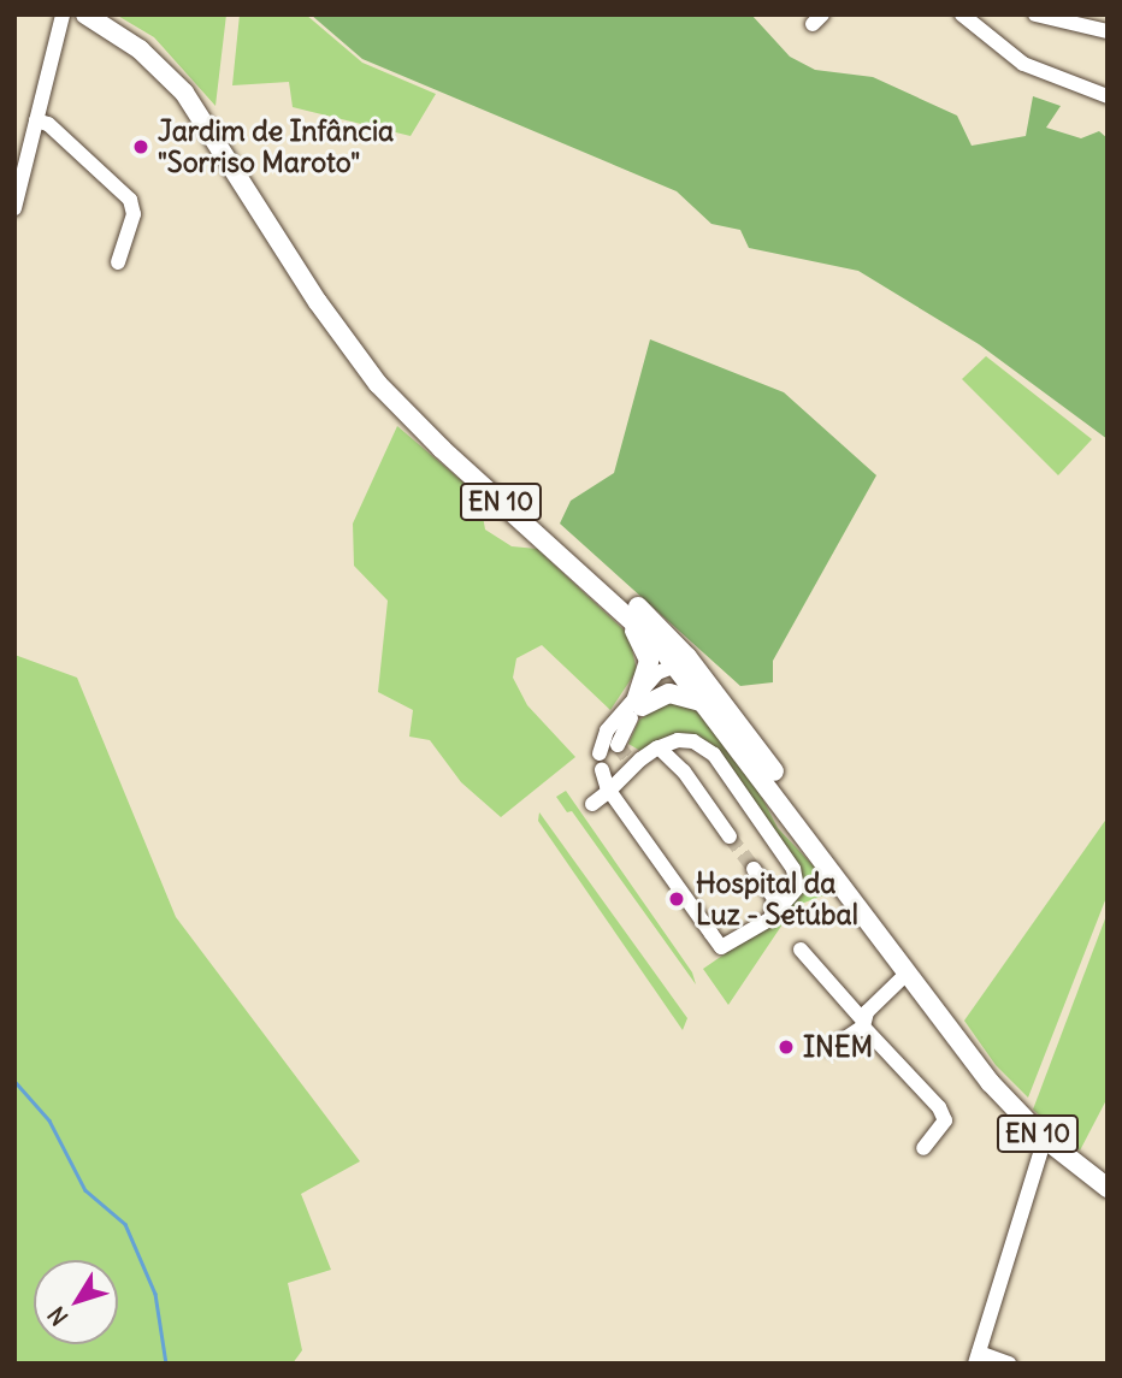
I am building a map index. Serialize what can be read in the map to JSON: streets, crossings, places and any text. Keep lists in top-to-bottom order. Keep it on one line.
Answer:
{"streets":{"main road":["EN 10"]},"places":["Jardim de Infância \"Sorriso Maroto\"","Hospital da Luz - Setúbal","INEM"],"north":"bottom left"}
